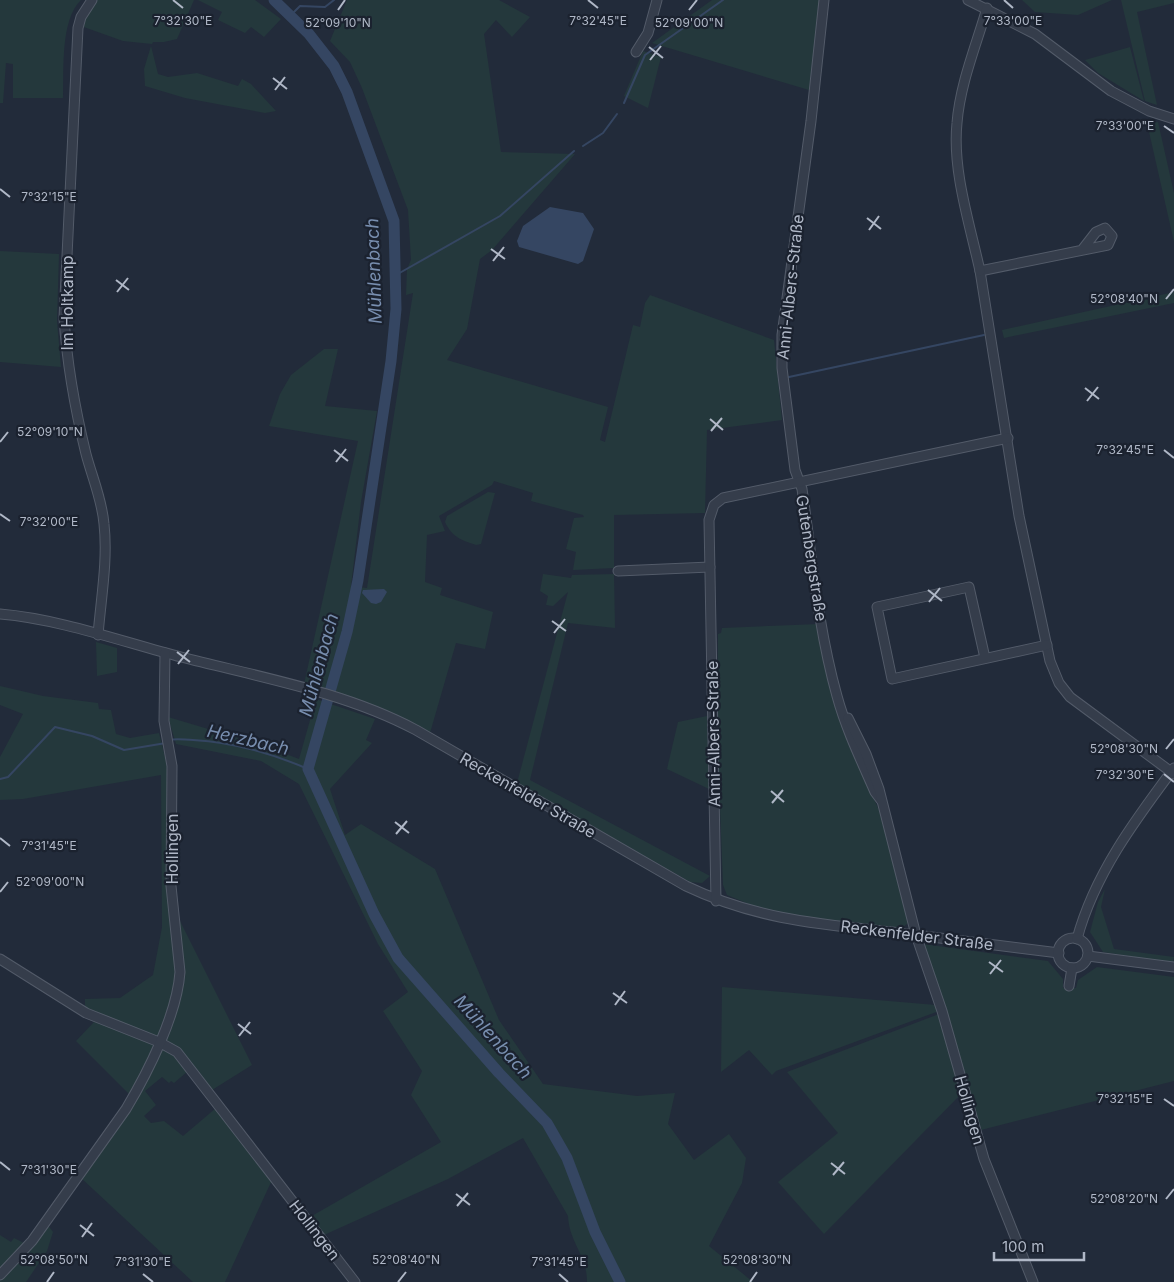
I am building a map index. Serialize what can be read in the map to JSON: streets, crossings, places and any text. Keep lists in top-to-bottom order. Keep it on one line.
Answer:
{"streets":{"street":["Anni-Albers-Straße","Im Holtkamp","Gutenbergstraße","Reckenfelder Straße","Hollingen"]},"crossings":[["Anni-Albers-Straße","Gutenbergstraße"],["Anni-Albers-Straße","Reckenfelder Straße"],["Im Holtkamp","Reckenfelder Straße"],["Gutenbergstraße","Reckenfelder Straße"],["Gutenbergstraße","Hollingen"],["Reckenfelder Straße","Hollingen"]],"water":["Mühlenbach","Herzbach"],"scale_bar":"100 m","coordinates":["7°32'30\"E","7°32'45\"E","7°33'00\"E","52°09'10\"N","52°09'00\"N","7°32'15\"E","52°08'40\"N","7°32'00\"E","52°08'30\"N","7°31'45\"E","7°31'30\"E","52°08'20\"N","52°08'50\"N"]}
